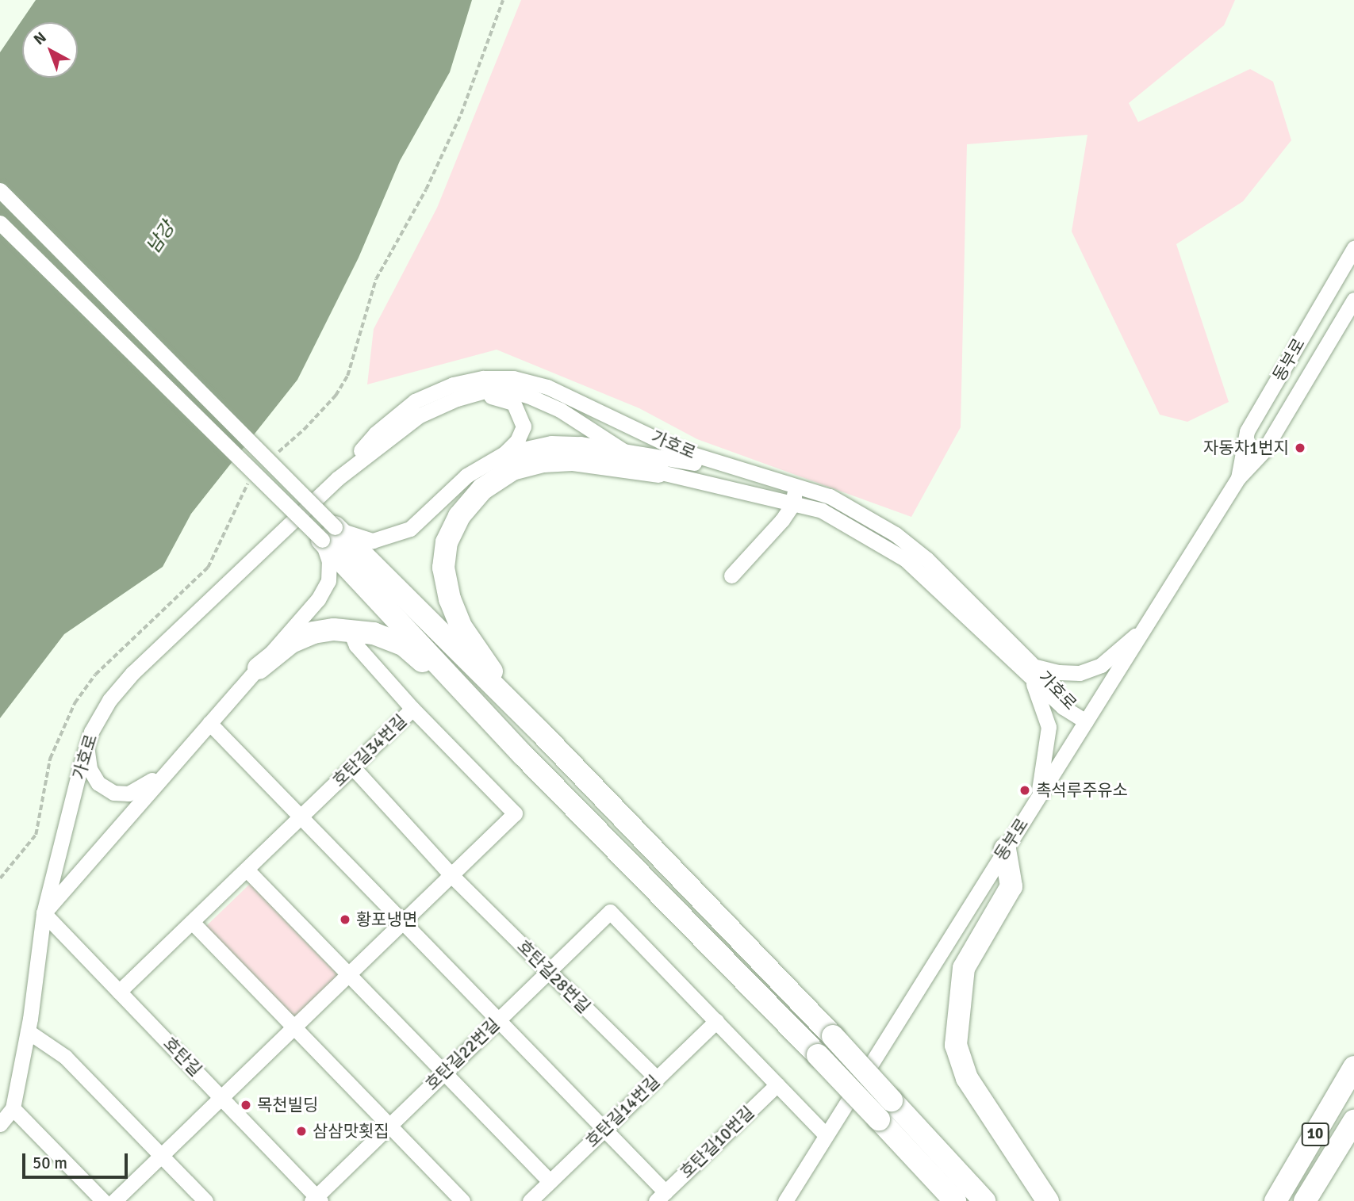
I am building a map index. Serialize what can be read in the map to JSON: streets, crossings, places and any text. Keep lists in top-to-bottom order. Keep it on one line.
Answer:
{"streets":{"highway":["10"],"street":["동부로","가호로","호탄길34번길","호탄길28번길","호탄길22번길","호탄길","호탄길14번길","호탄길10번길"]},"crossings":[["동부로","가호로"],["가호로","호탄길"],["호탄길34번길","호탄길28번길"],["호탄길34번길","호탄길"],["호탄길28번길","호탄길22번길"],["호탄길28번길","호탄길14번길"],["호탄길22번길","호탄길"],["호탄길22번길","호탄길14번길"]],"water":["남강"],"places":["자동차1번지","촉석루주유소","황포냉면","목천빌딩","삼삼맛횟집"],"scale_bar":"50 m","north":"top left"}
